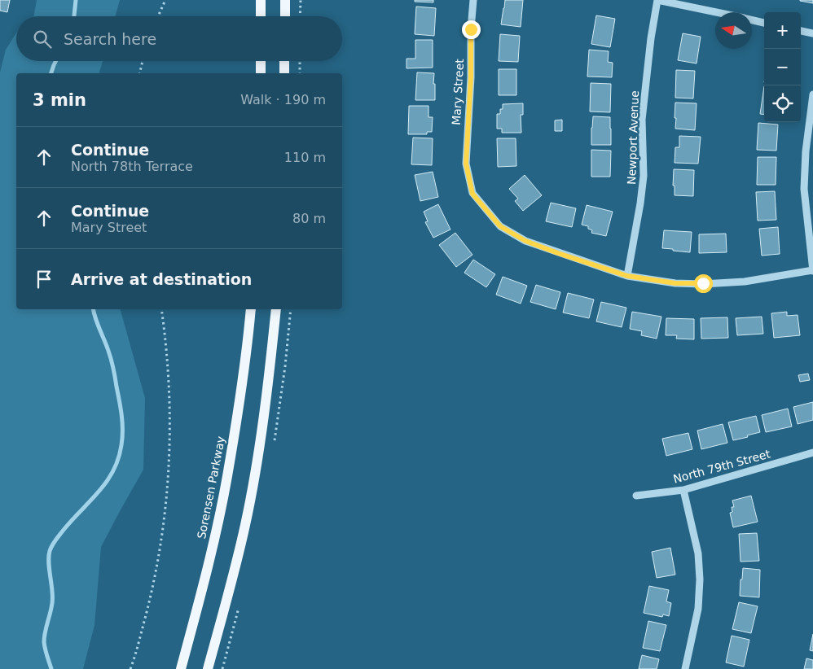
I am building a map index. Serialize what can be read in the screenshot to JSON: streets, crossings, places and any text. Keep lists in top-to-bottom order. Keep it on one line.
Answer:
{"streets":{"main road":["Sorensen Parkway"],"street":["Mary Street","Newport Avenue","North 79th Street"]},"crossings":[["Mary Street","Newport Avenue"]],"north":"left","page":{"map_buttons":["+","−"],"search":"Search here","heading":["3 min","Walk · 190 m"],"list":[["Continue","North 78th Terrace","110 m"],["Continue","Mary Street","80 m"],"Arrive at destination"]}}
